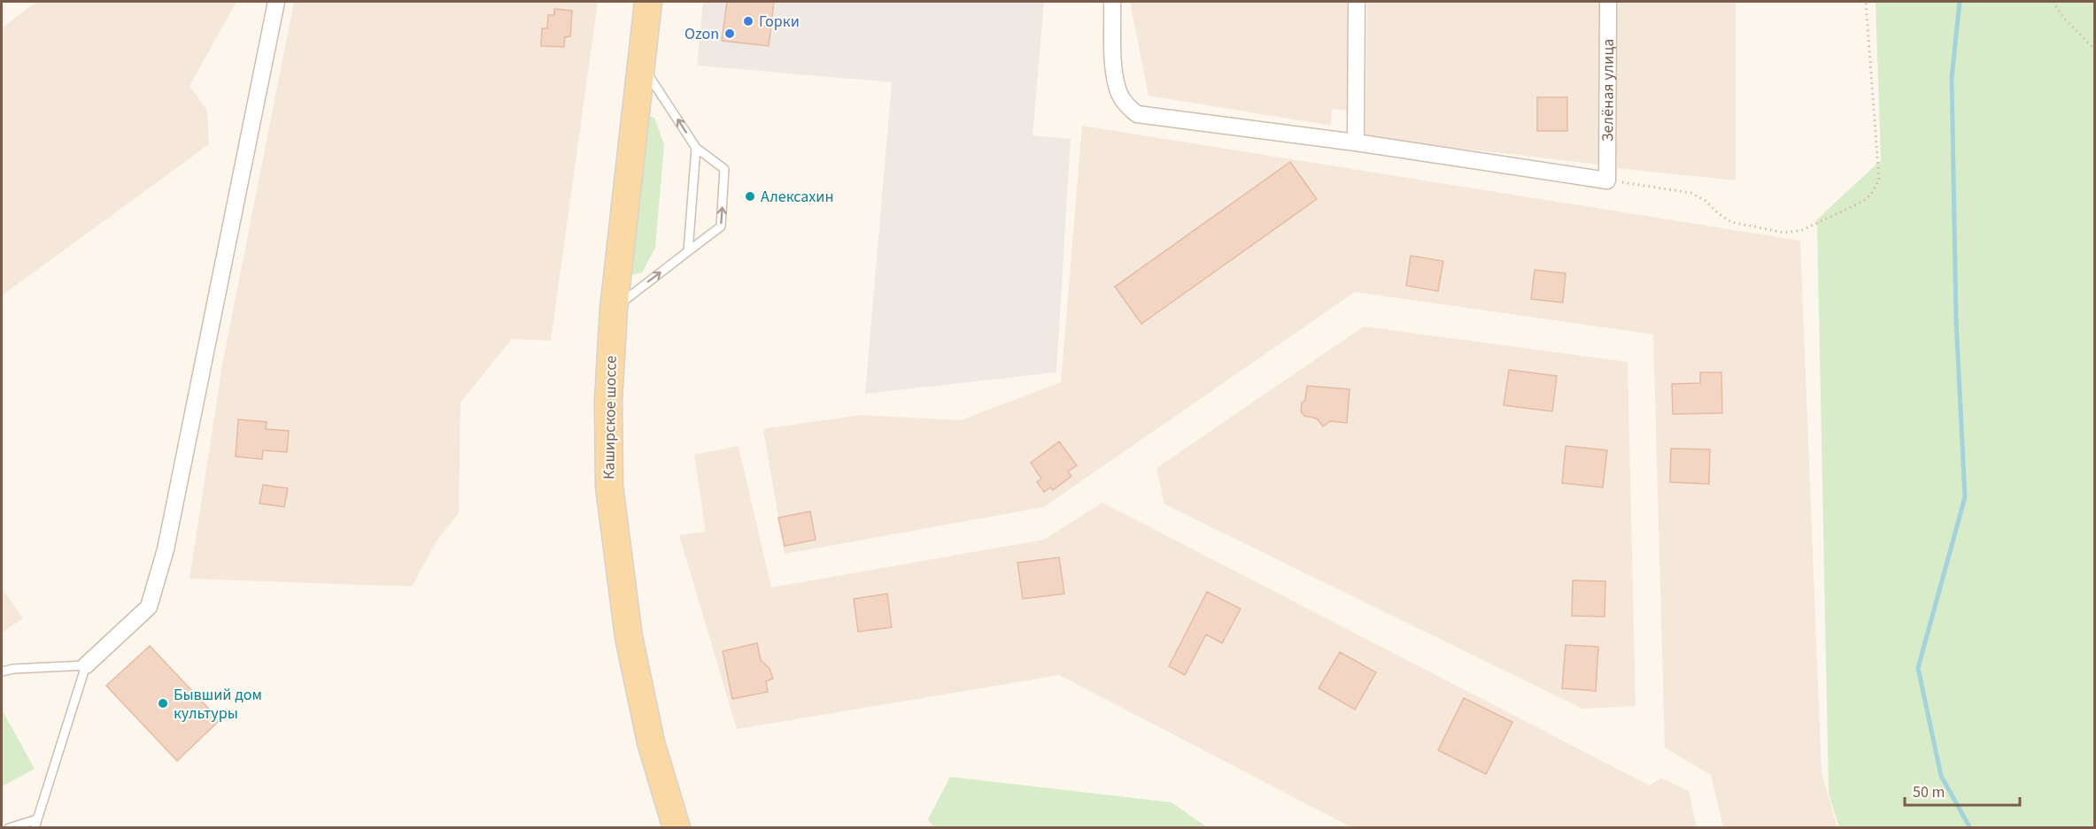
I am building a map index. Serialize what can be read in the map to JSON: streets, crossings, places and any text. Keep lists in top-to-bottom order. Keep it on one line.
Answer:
{"streets":{"main road":["Каширское шоссе"],"street":["Зелёная улица"]},"places":["Горки","Ozon","Алексахин","Бывший дом культуры"],"scale_bar":"50 m"}
